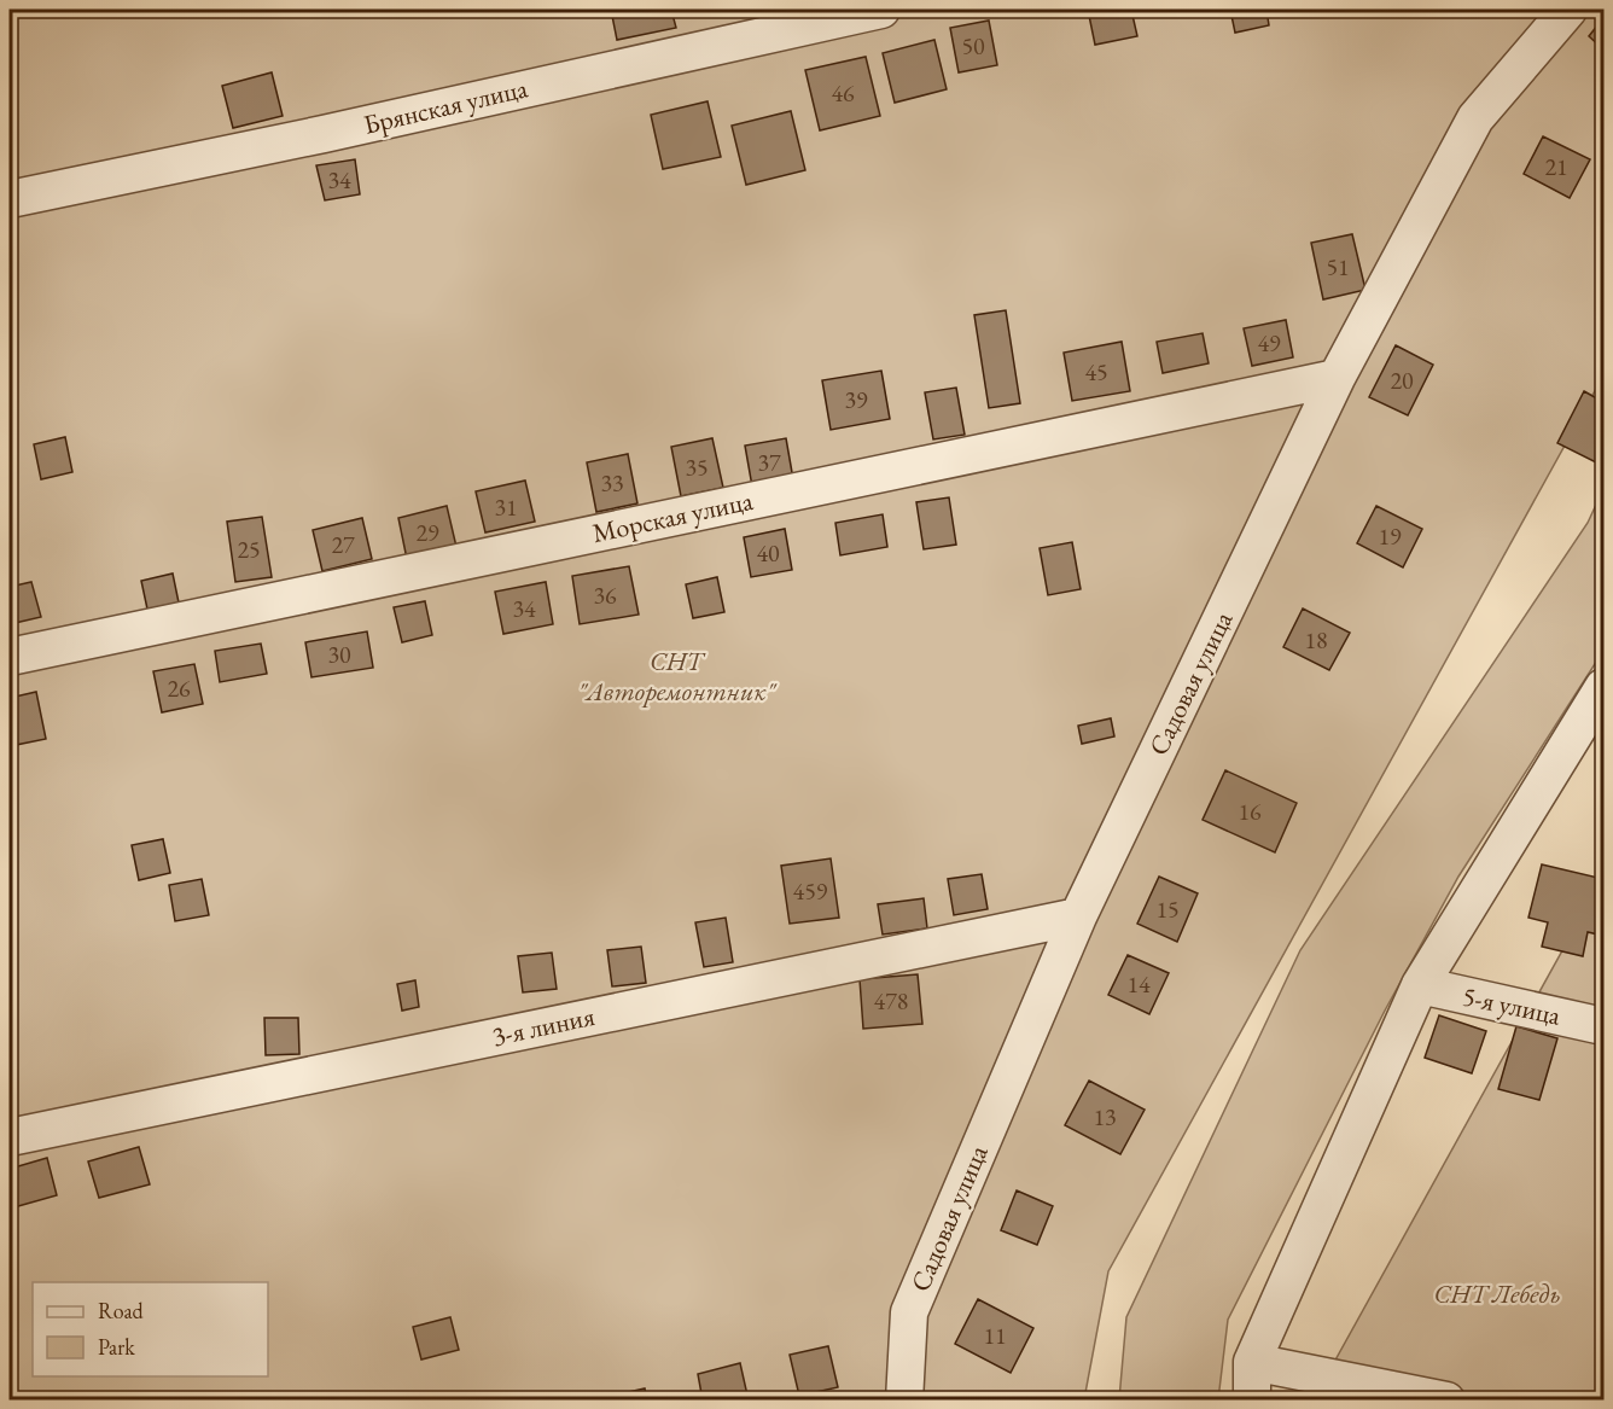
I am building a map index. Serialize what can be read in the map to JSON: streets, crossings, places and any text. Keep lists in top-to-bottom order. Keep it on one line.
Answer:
{"streets":{"street":["Брянская улица","Морская улица","Садовая улица","5-я улица","3-я линия"]},"crossings":[["Морская улица","Садовая улица"],["Садовая улица","3-я линия"]],"parks":["СНТ \"Авторемонтник\"","СНТ Лебедь"],"house_numbers":["50","46","21","34","51","49","45","20","39","37","35","33","31","29","19","27","25","40","36","34","18","30","26","16","459","15","14","478","13","11"],"legend":["Road","Park"]}
